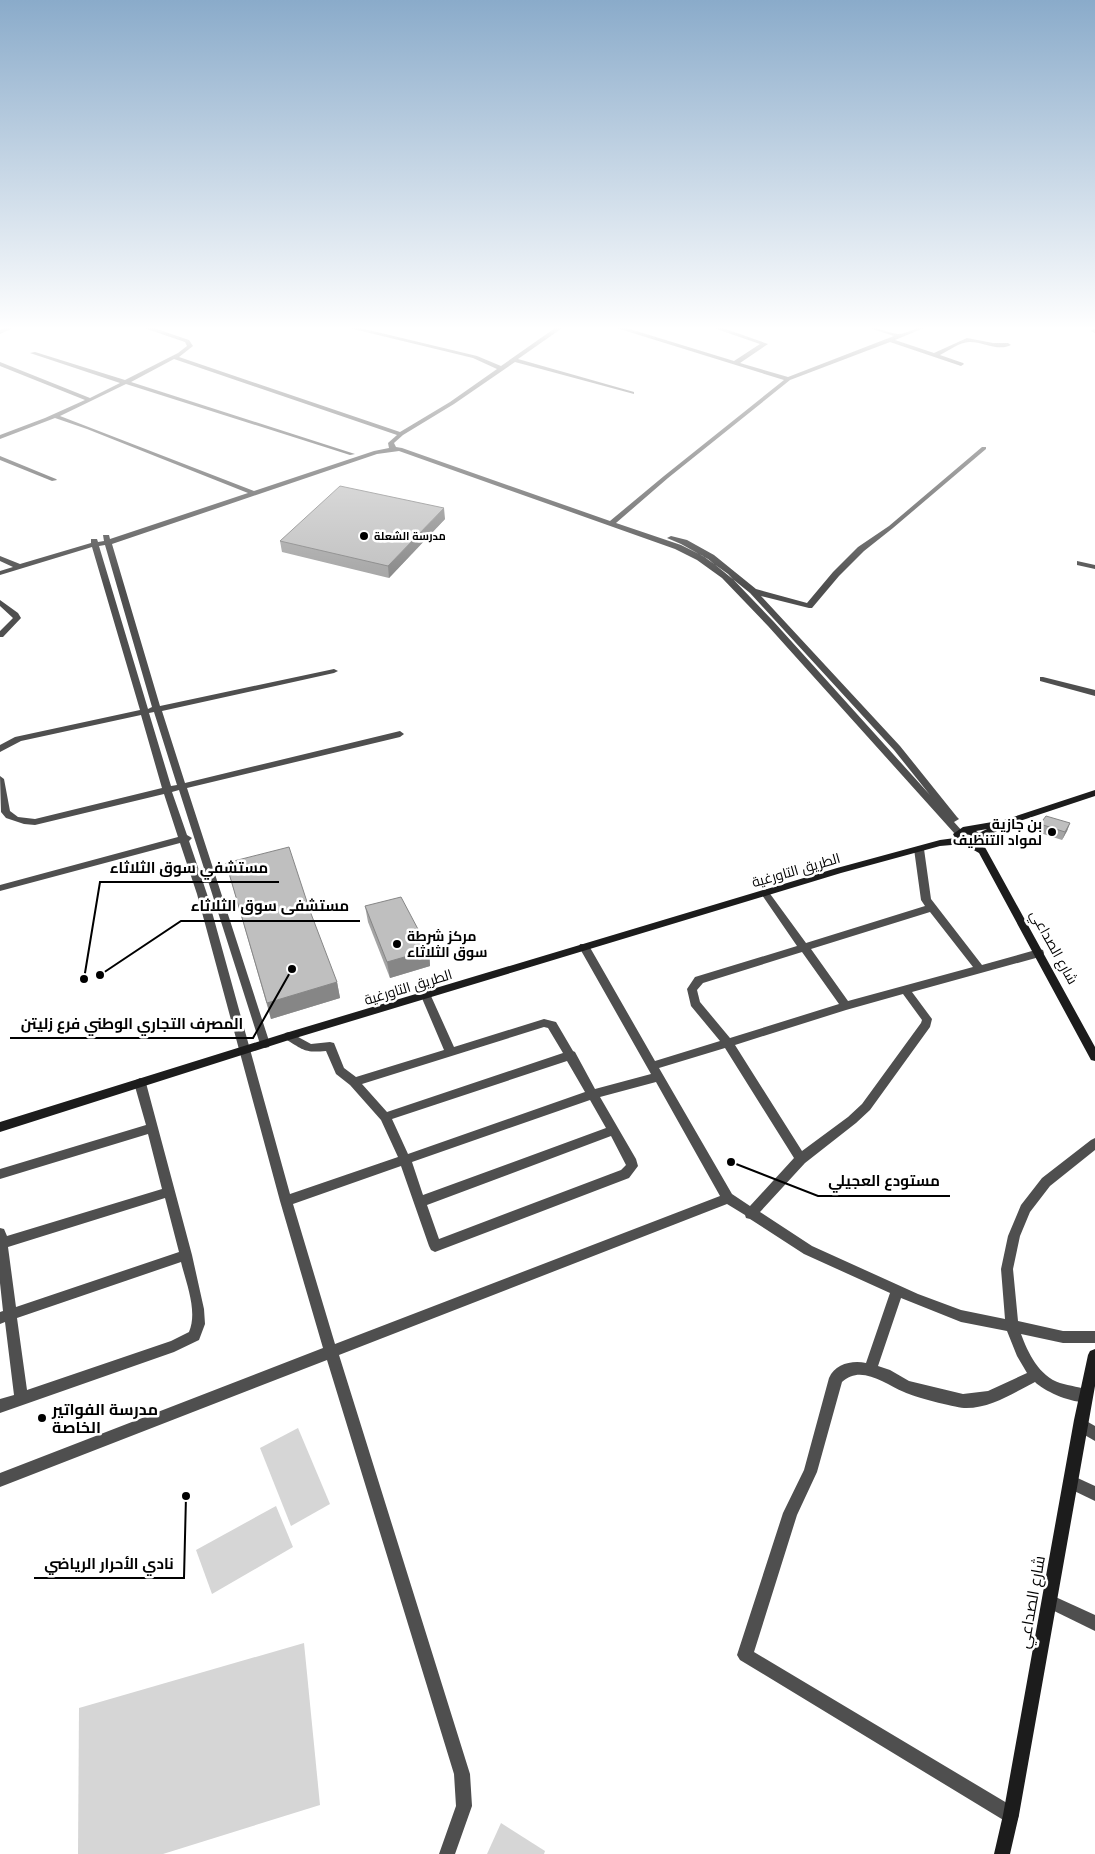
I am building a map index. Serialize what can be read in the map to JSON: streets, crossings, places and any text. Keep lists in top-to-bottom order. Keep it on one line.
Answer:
{"streets":{"street":["الطريق التاورغية","شارع الصداعي"]},"places":["مدرسة الشعلة","بن جازية لمواد التنظيف","مركز شرطة سوق الثلاثاء","المصرف التجاري الوطني فرع زليتن","مستشفى سوق الثلاثاء","مستشفي سوق الثلاثاء","مستودع العجيلي","مدرسة الفواتير الخاصة","نادي الأحرار الرياضي"]}
